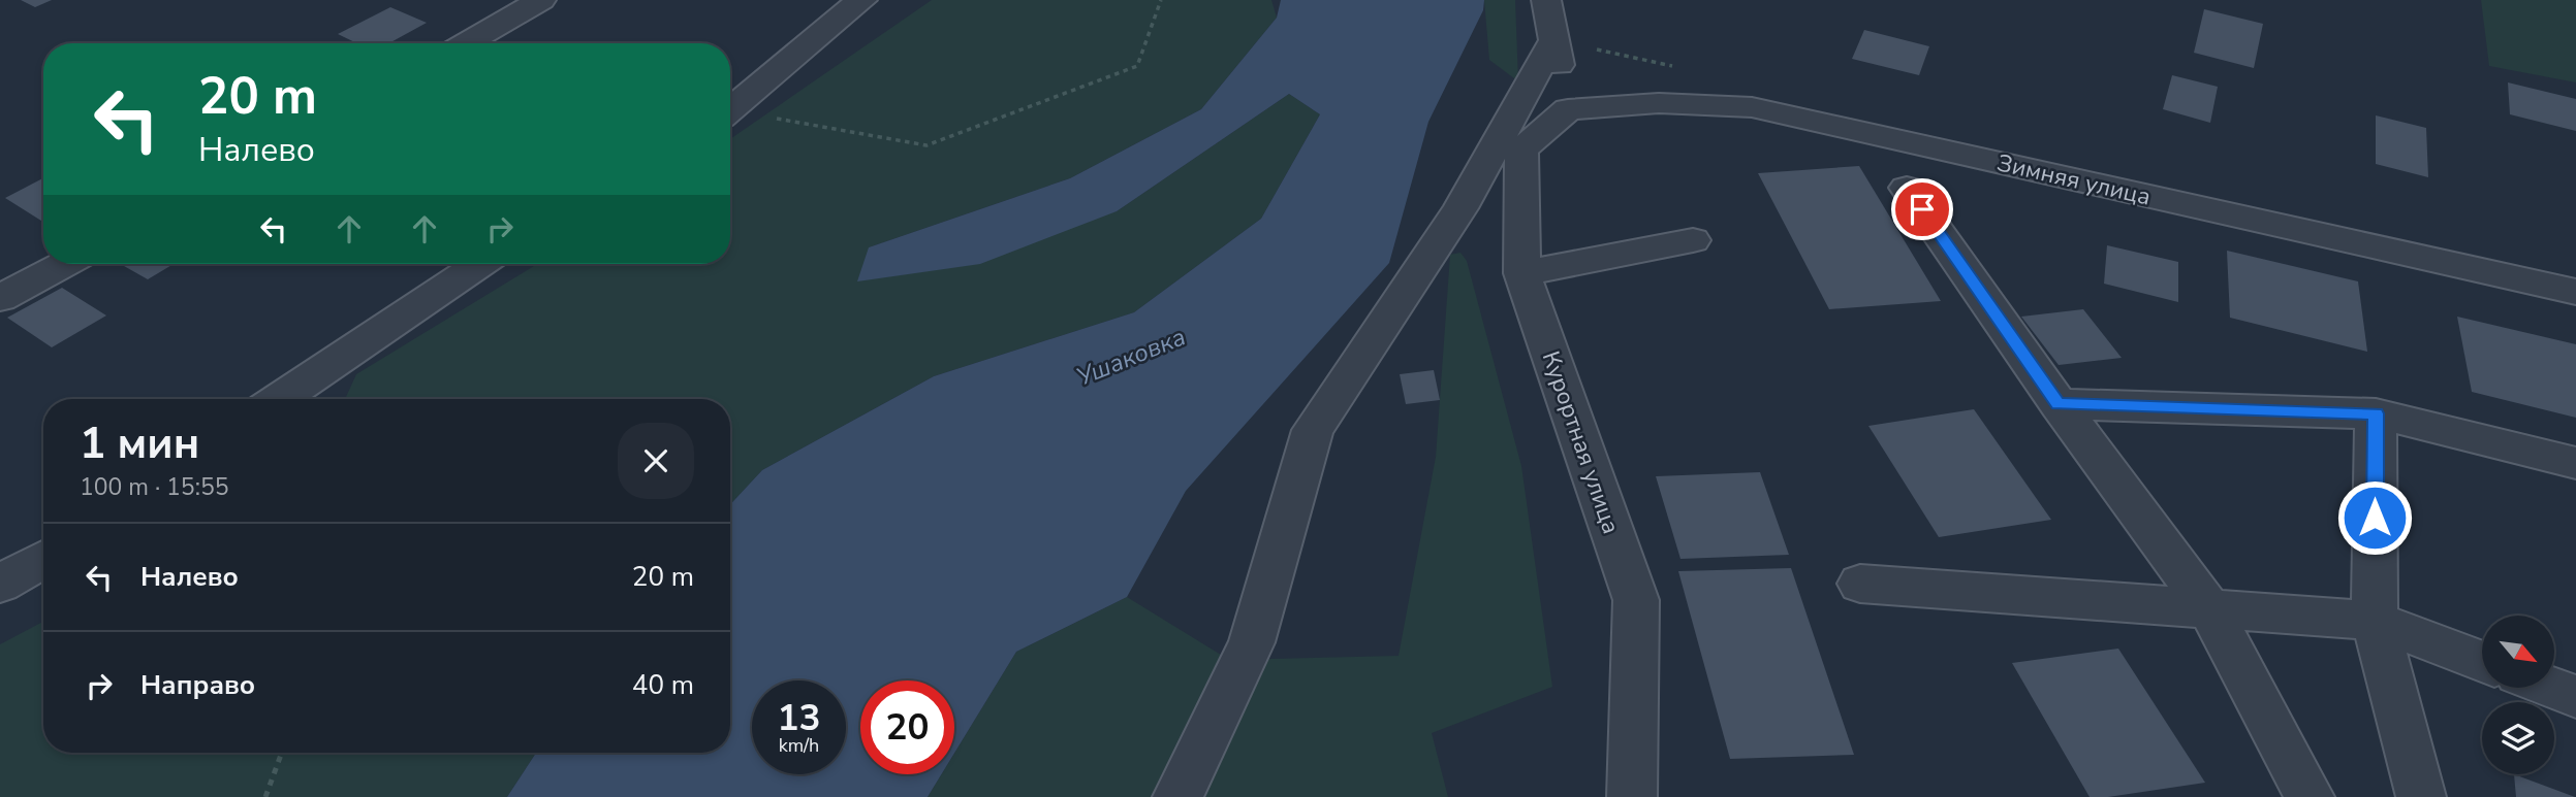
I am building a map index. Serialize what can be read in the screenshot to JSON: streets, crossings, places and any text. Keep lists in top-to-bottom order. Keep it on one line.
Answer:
{"streets":{"street":["Зимняя улица","Курортная улица"]},"crossings":[["Зимняя улица","Курортная улица"]],"water":["Ушаковка"],"north":"bottom right","page":{"turn":["20 m","Налево"],"heading":["1 мин","100 m · 15:55"],"list":[{"name":"Налево","value":"20 m"},{"name":"Направо","value":"40 m"}],"speed":"13 km/h","limit":"20"}}
